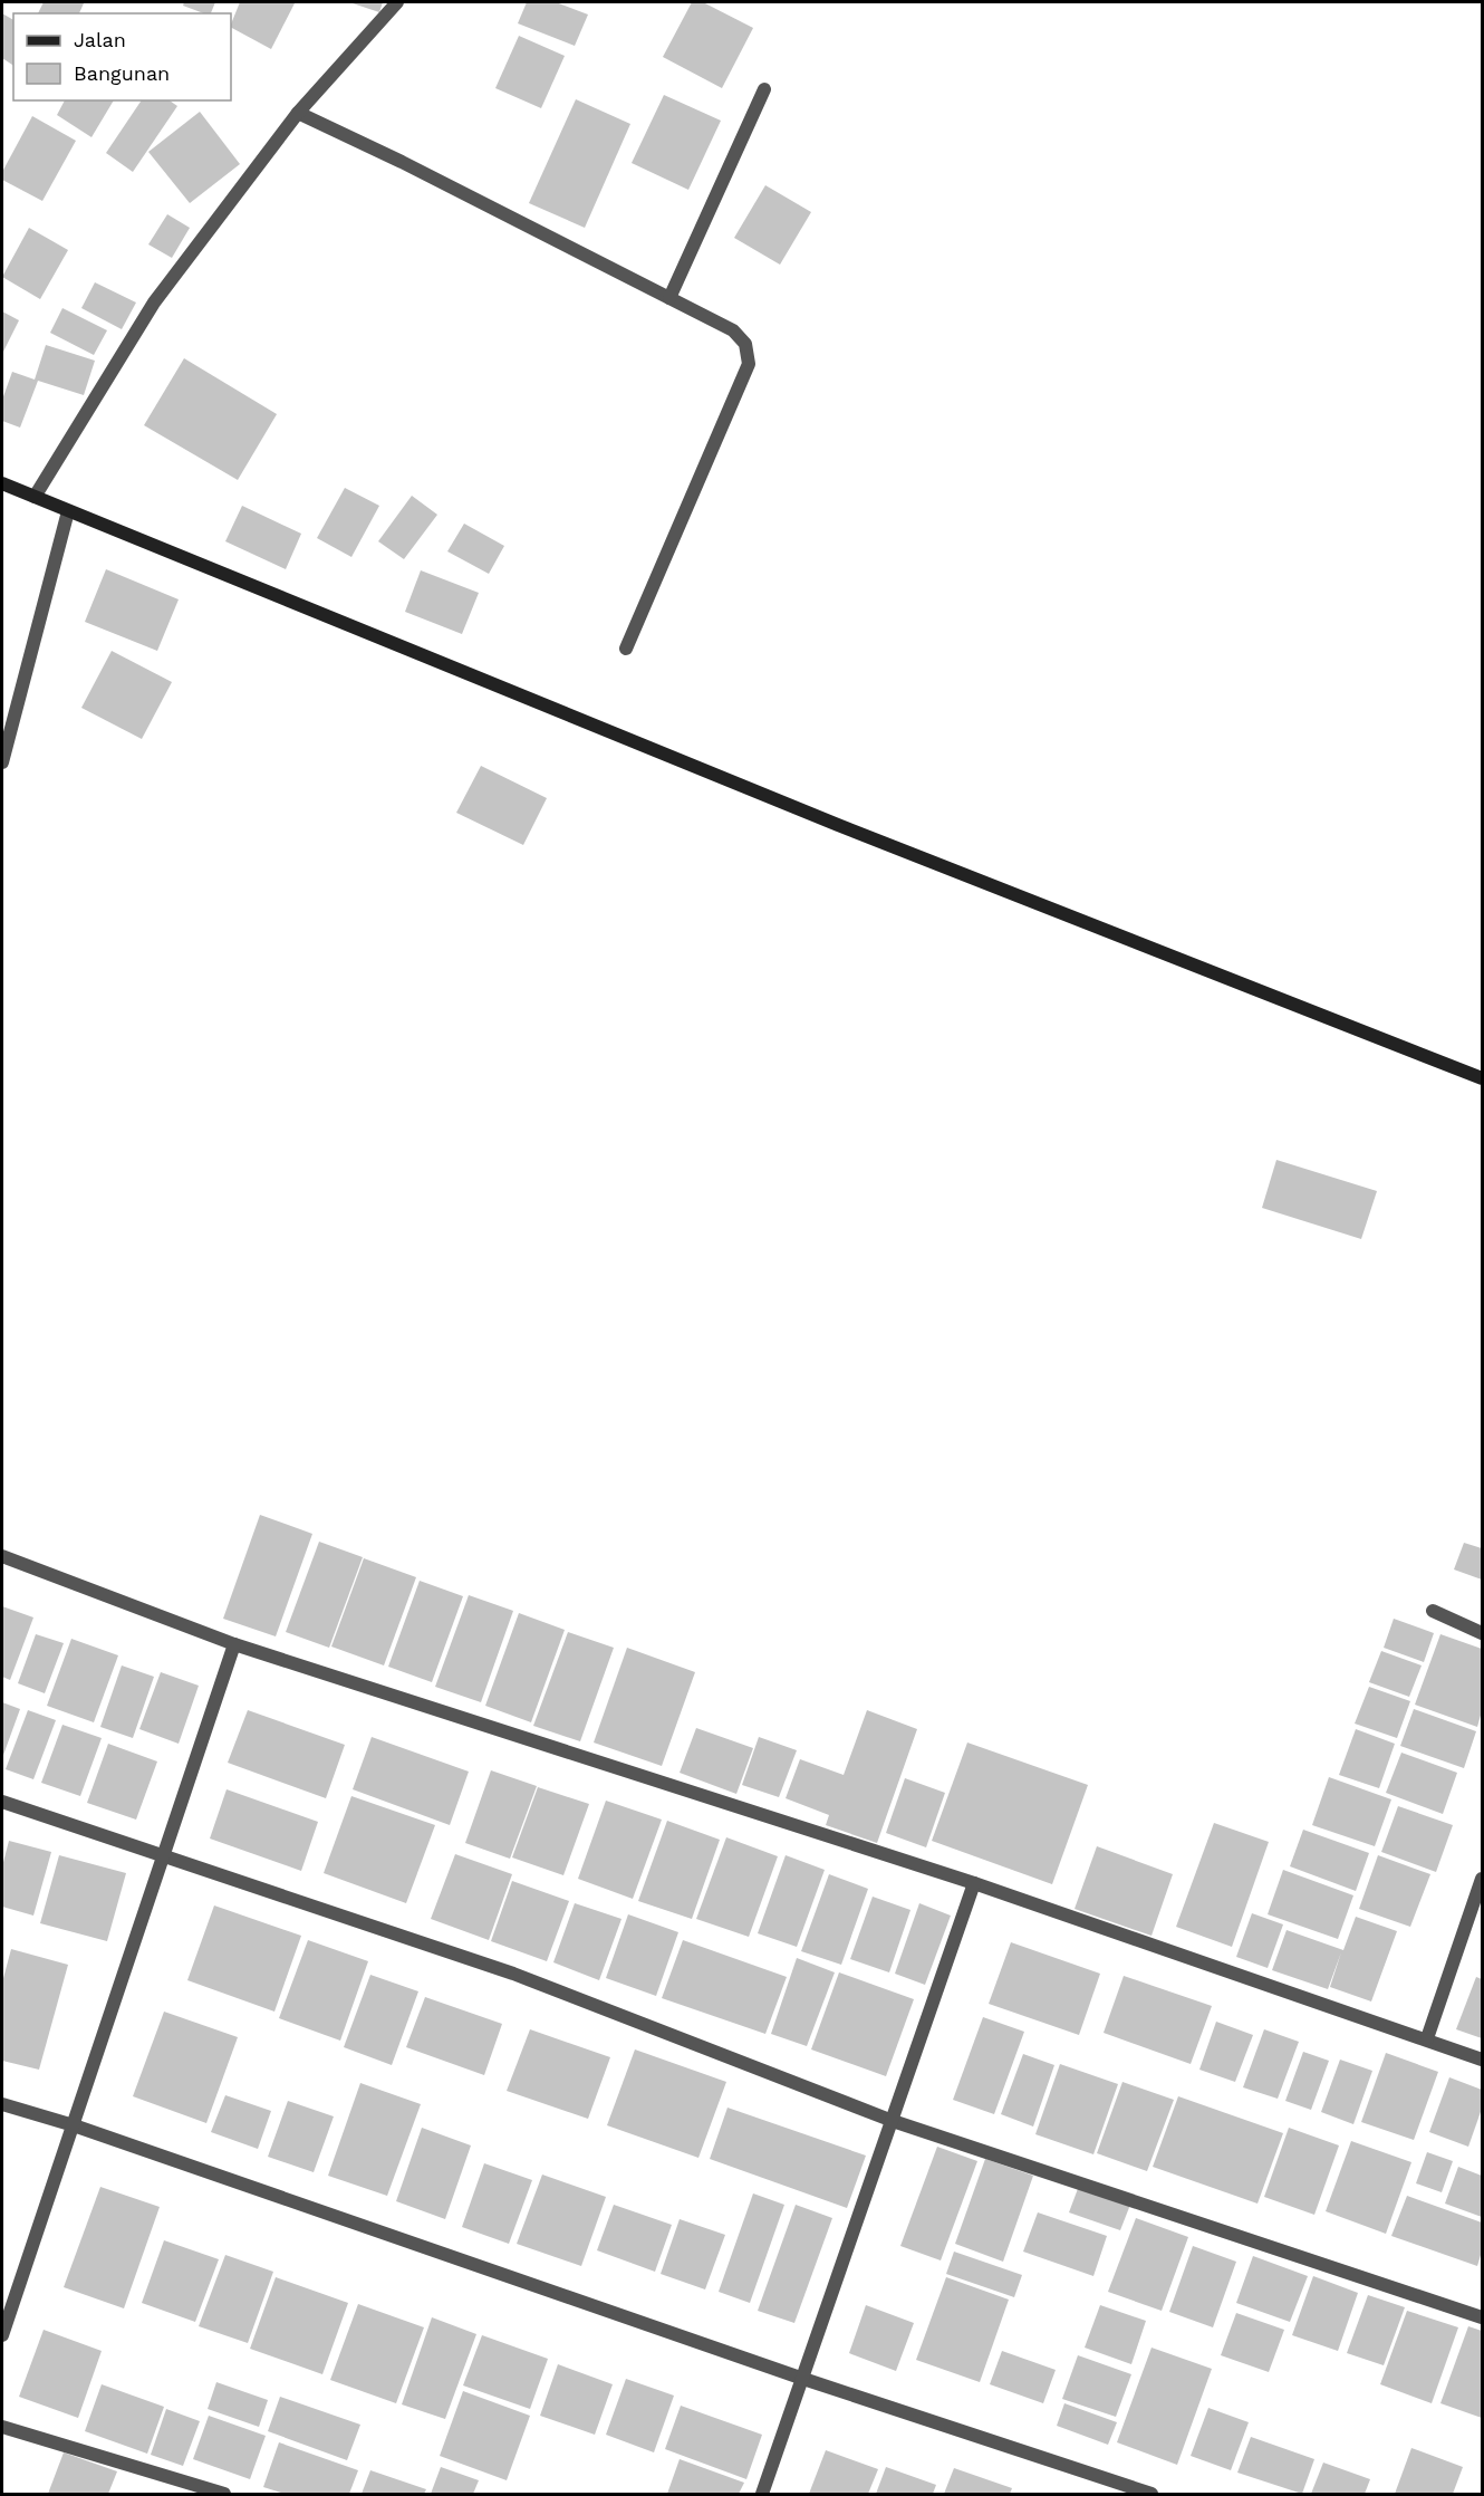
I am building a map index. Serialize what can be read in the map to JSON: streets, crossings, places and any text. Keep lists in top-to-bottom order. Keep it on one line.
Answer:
{"legend":["Jalan","Bangunan"]}
